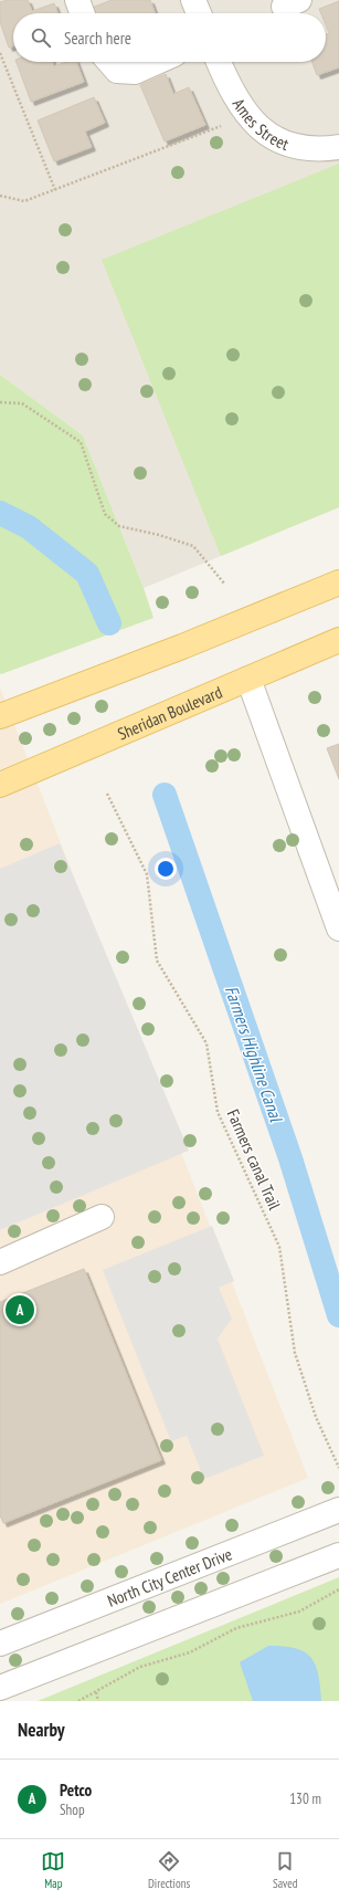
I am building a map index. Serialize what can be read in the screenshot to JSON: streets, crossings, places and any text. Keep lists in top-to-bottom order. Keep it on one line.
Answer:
{"streets":{"main road":["Sheridan Boulevard"],"street":["Ames Street","North City Center Drive"],"path":["Farmers canal Trail"]},"water":["Farmers Highline Canal"],"page":{"search":"Search here","pins":"A","heading":"Nearby","list":[{"mark":"A","name":"Petco","note":"Shop","value":"130 m"}],"nav":["Map","Directions","Saved"]}}
